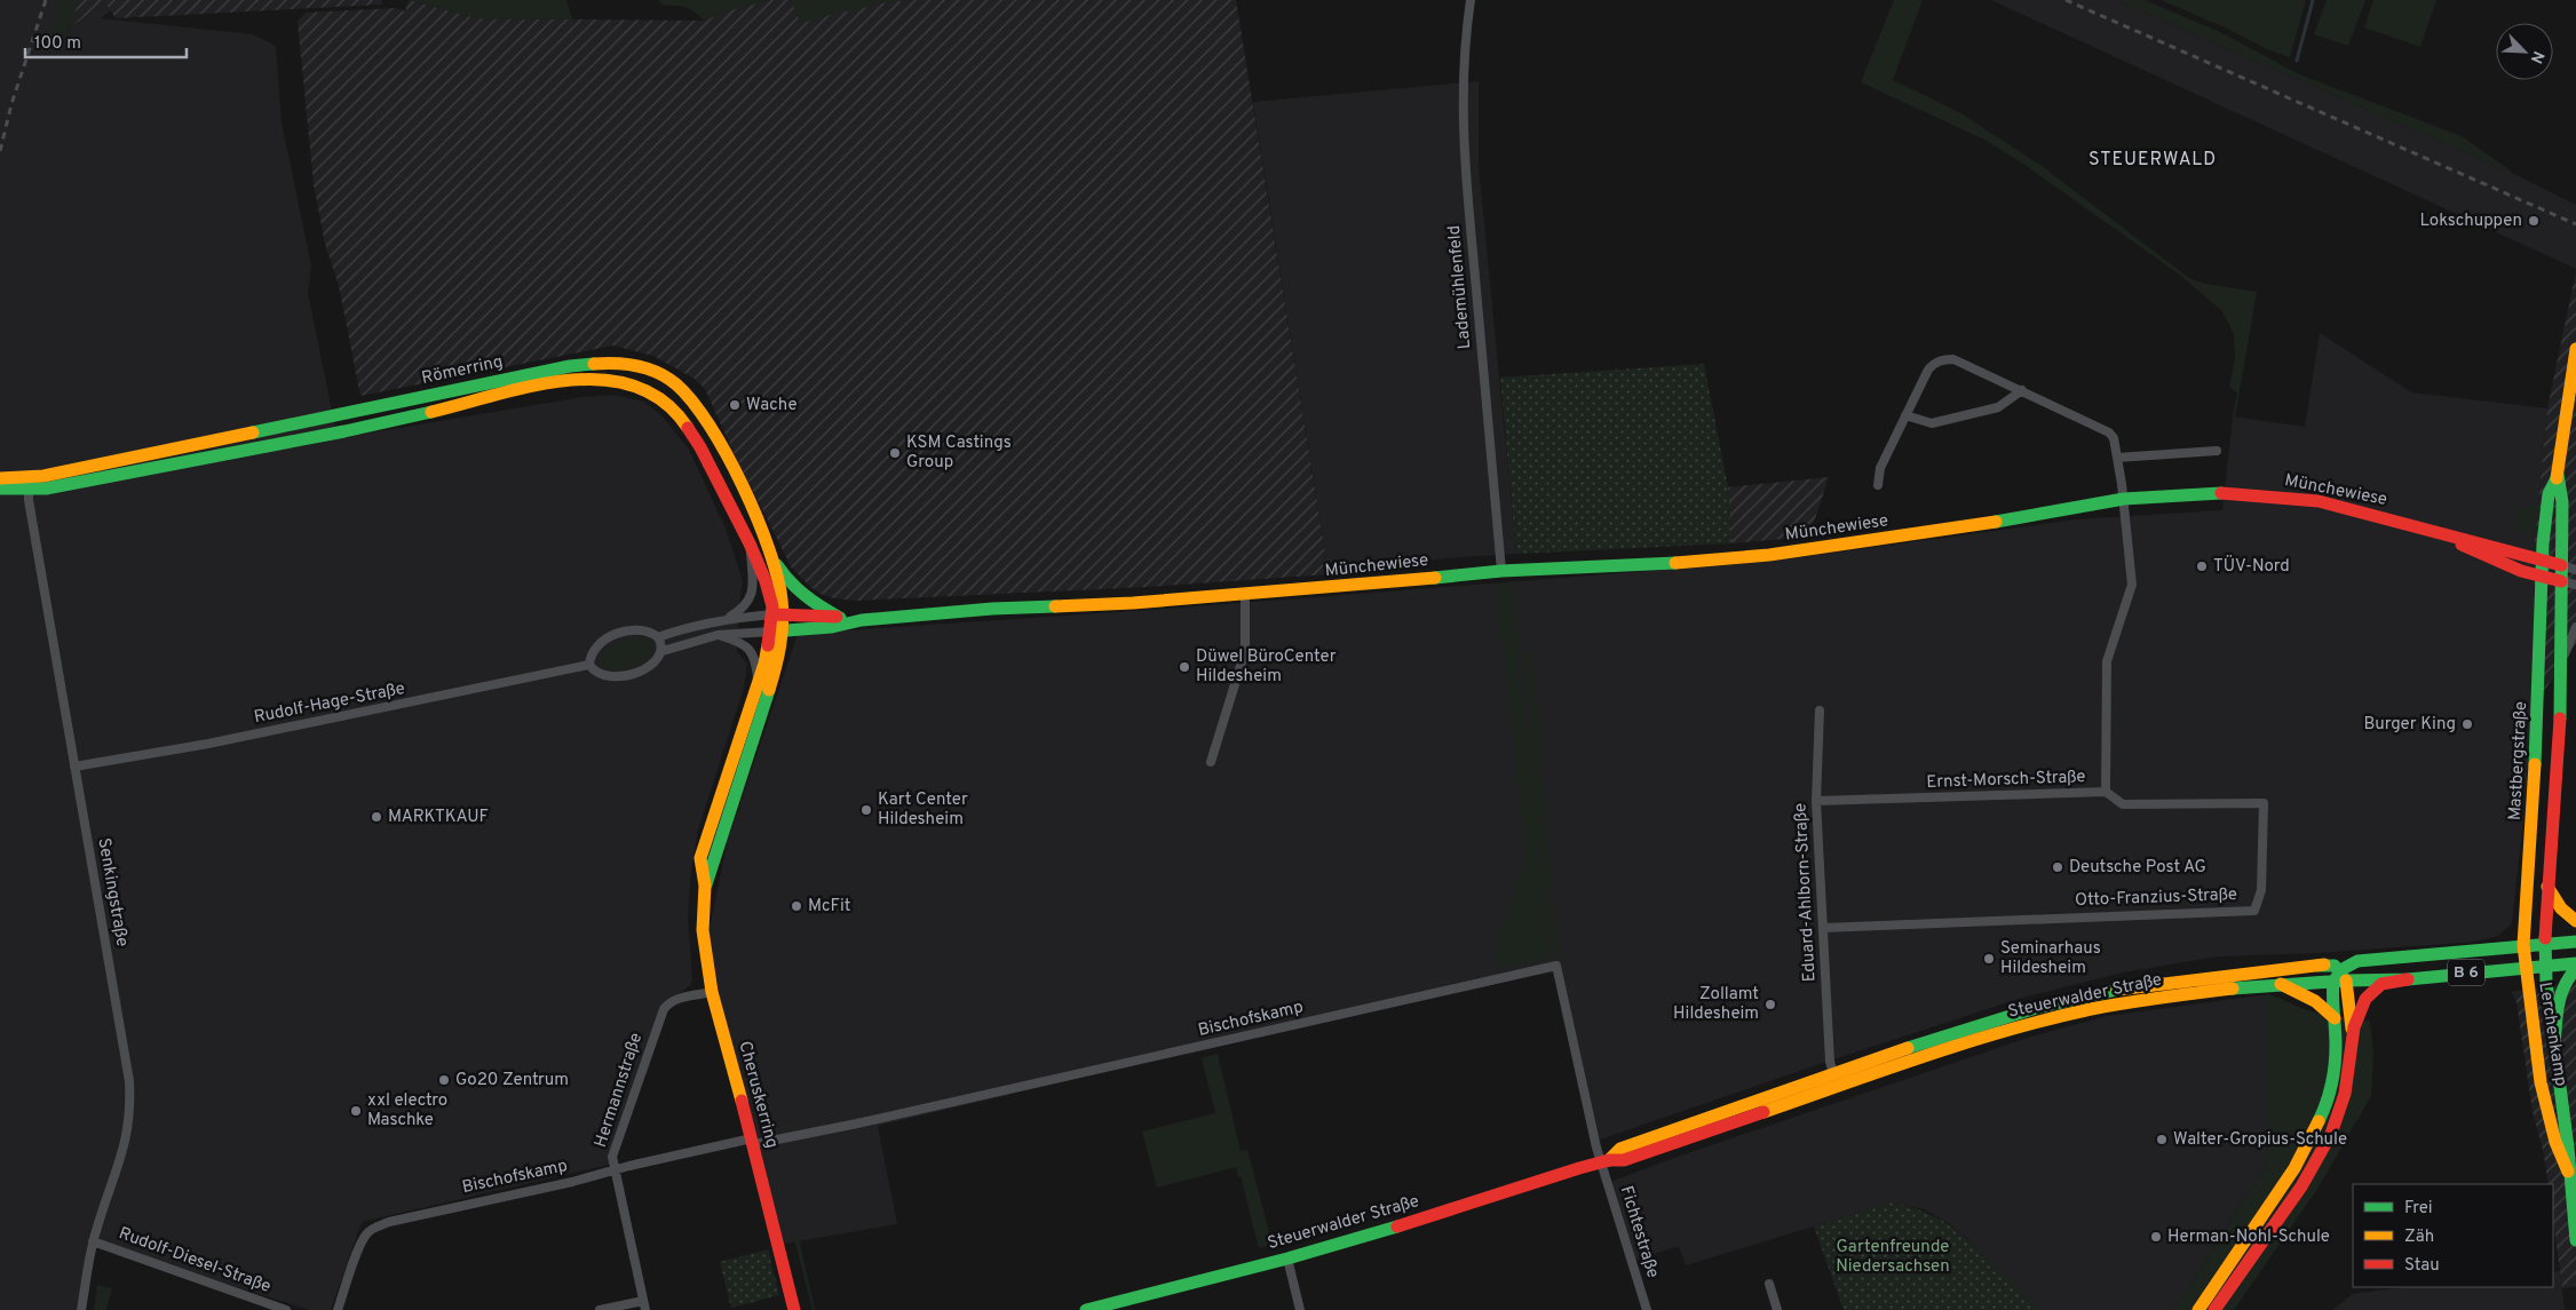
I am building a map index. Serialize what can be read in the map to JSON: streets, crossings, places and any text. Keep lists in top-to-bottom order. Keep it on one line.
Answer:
{"streets":{"main road":["Römerring","Münchewiese","Mastbergstraße","B 6","Steuerwalder Straße","Lerchenkamp","Cheruskerring"],"street":["Lademühlenfeld","Rudolf-Hage-Straße","Ernst-Morsch-Straße","Senkingstraße","Eduard-Ahlborn-Straße","Otto-Franzius-Straße","Bischofskamp","Hermannstraße","Fichtestraße","Rudolf-Diesel-Straße"]},"crossings":[["Lademühlenfeld","Münchewiese"],["Römerring","Münchewiese"],["Römerring","Senkingstraße"],["Römerring","Cheruskerring"],["Münchewiese","Mastbergstraße"],["Münchewiese","Ernst-Morsch-Straße"],["Münchewiese","Cheruskerring"],["Rudolf-Hage-Straße","Senkingstraße"],["Mastbergstraße","B 6"],["Mastbergstraße","Steuerwalder Straße"],["Mastbergstraße","Lerchenkamp"],["Ernst-Morsch-Straße","Eduard-Ahlborn-Straße"],["Ernst-Morsch-Straße","Otto-Franzius-Straße"],["Senkingstraße","Rudolf-Diesel-Straße"],["Eduard-Ahlborn-Straße","Otto-Franzius-Straße"],["Eduard-Ahlborn-Straße","Steuerwalder Straße"],["B 6","Steuerwalder Straße"],["B 6","Lerchenkamp"],["Steuerwalder Straße","Bischofskamp"],["Steuerwalder Straße","Lerchenkamp"],["Steuerwalder Straße","Fichtestraße"],["Bischofskamp","Hermannstraße"],["Bischofskamp","Cheruskerring"],["Bischofskamp","Fichtestraße"],["Hermannstraße","Cheruskerring"]],"districts":["STEUERWALD"],"parks":["Gartenfreunde Niedersachsen"],"places":["Lokschuppen","Wache","KSM Castings Group","TÜV-Nord","Düwel BüroCenter Hildesheim","Burger King","Kart Center Hildesheim","MARKTKAUF","Deutsche Post AG","McFit","Seminarhaus Hildesheim","Zollamt Hildesheim","Go20 Zentrum","xxl electro Maschke","Walter-Gropius-Schule","Herman-Nohl-Schule"],"legend":["Frei","Zäh","Stau"],"scale_bar":"100 m","north":"bottom right"}
